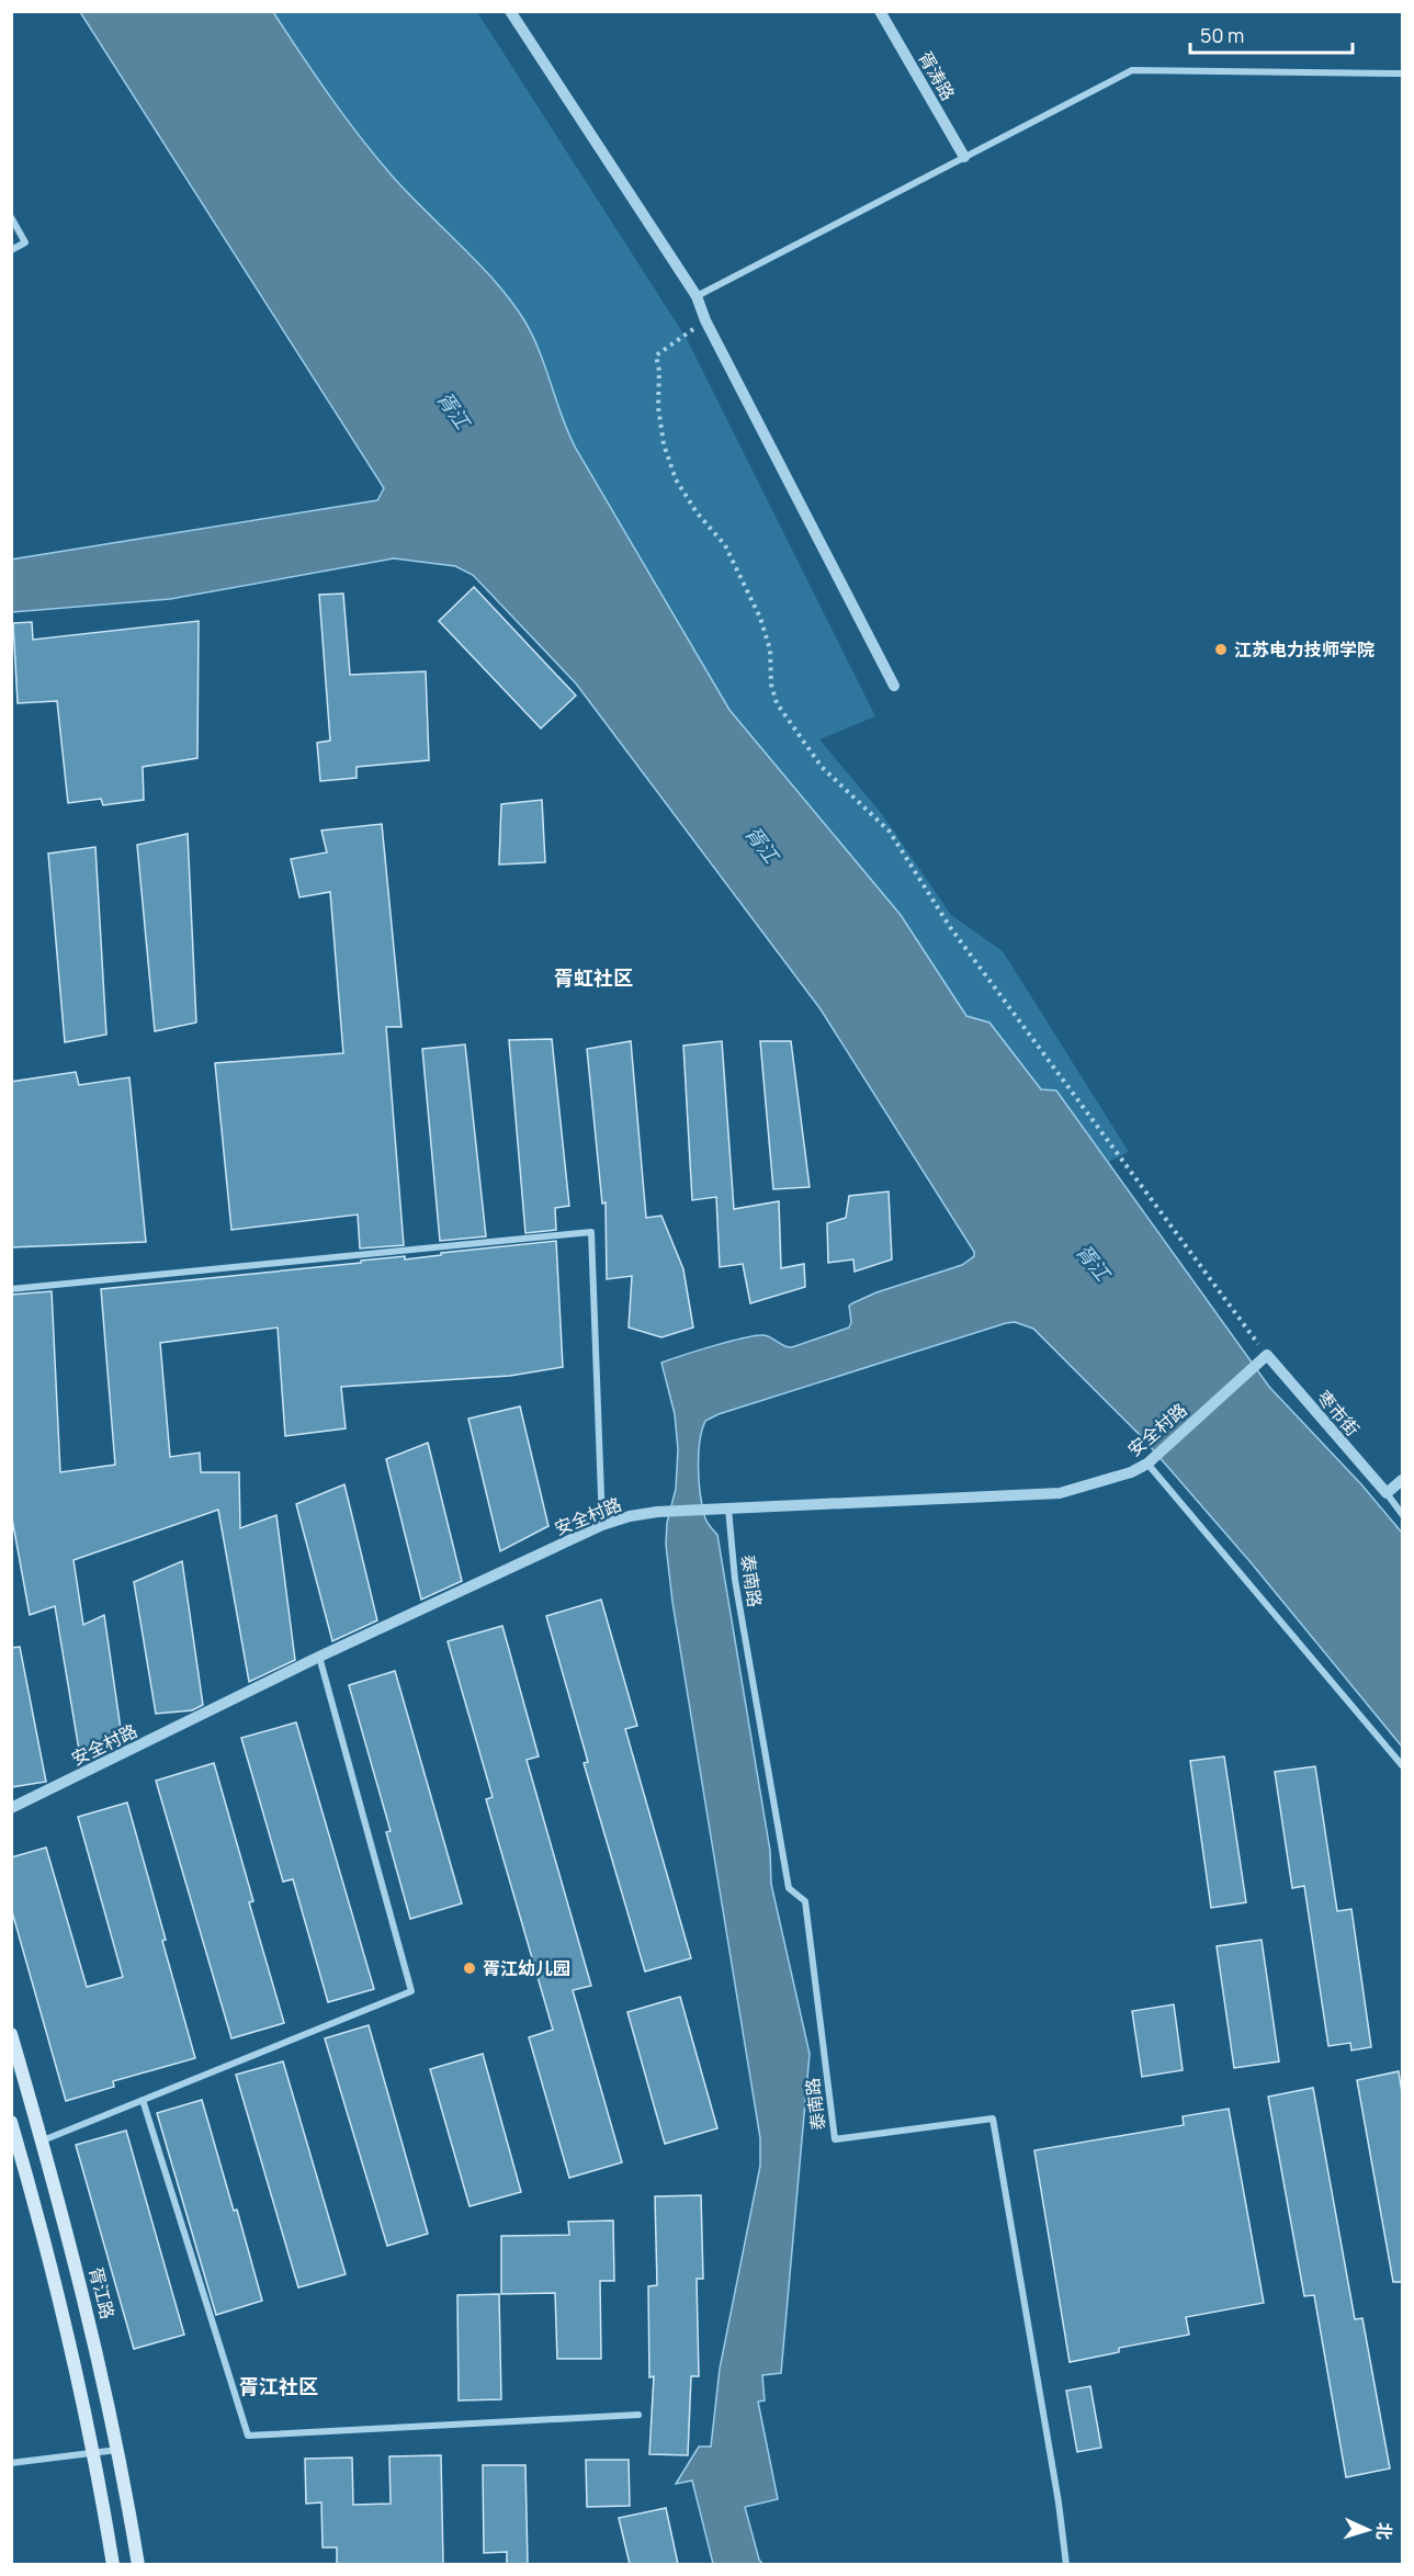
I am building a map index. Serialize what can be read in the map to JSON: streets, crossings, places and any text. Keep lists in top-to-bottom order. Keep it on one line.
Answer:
{"streets":{"main road":["胥江路"],"street":["胥涛路","枣市街","安全村路","泰南路"]},"crossings":[["枣市街","安全村路"],["安全村路","泰南路"]],"districts":["胥虹社区","胥江社区"],"water":["胥江"],"places":["江苏电力技师学院","胥江幼儿园"],"scale_bar":"50 m","north":"right"}
